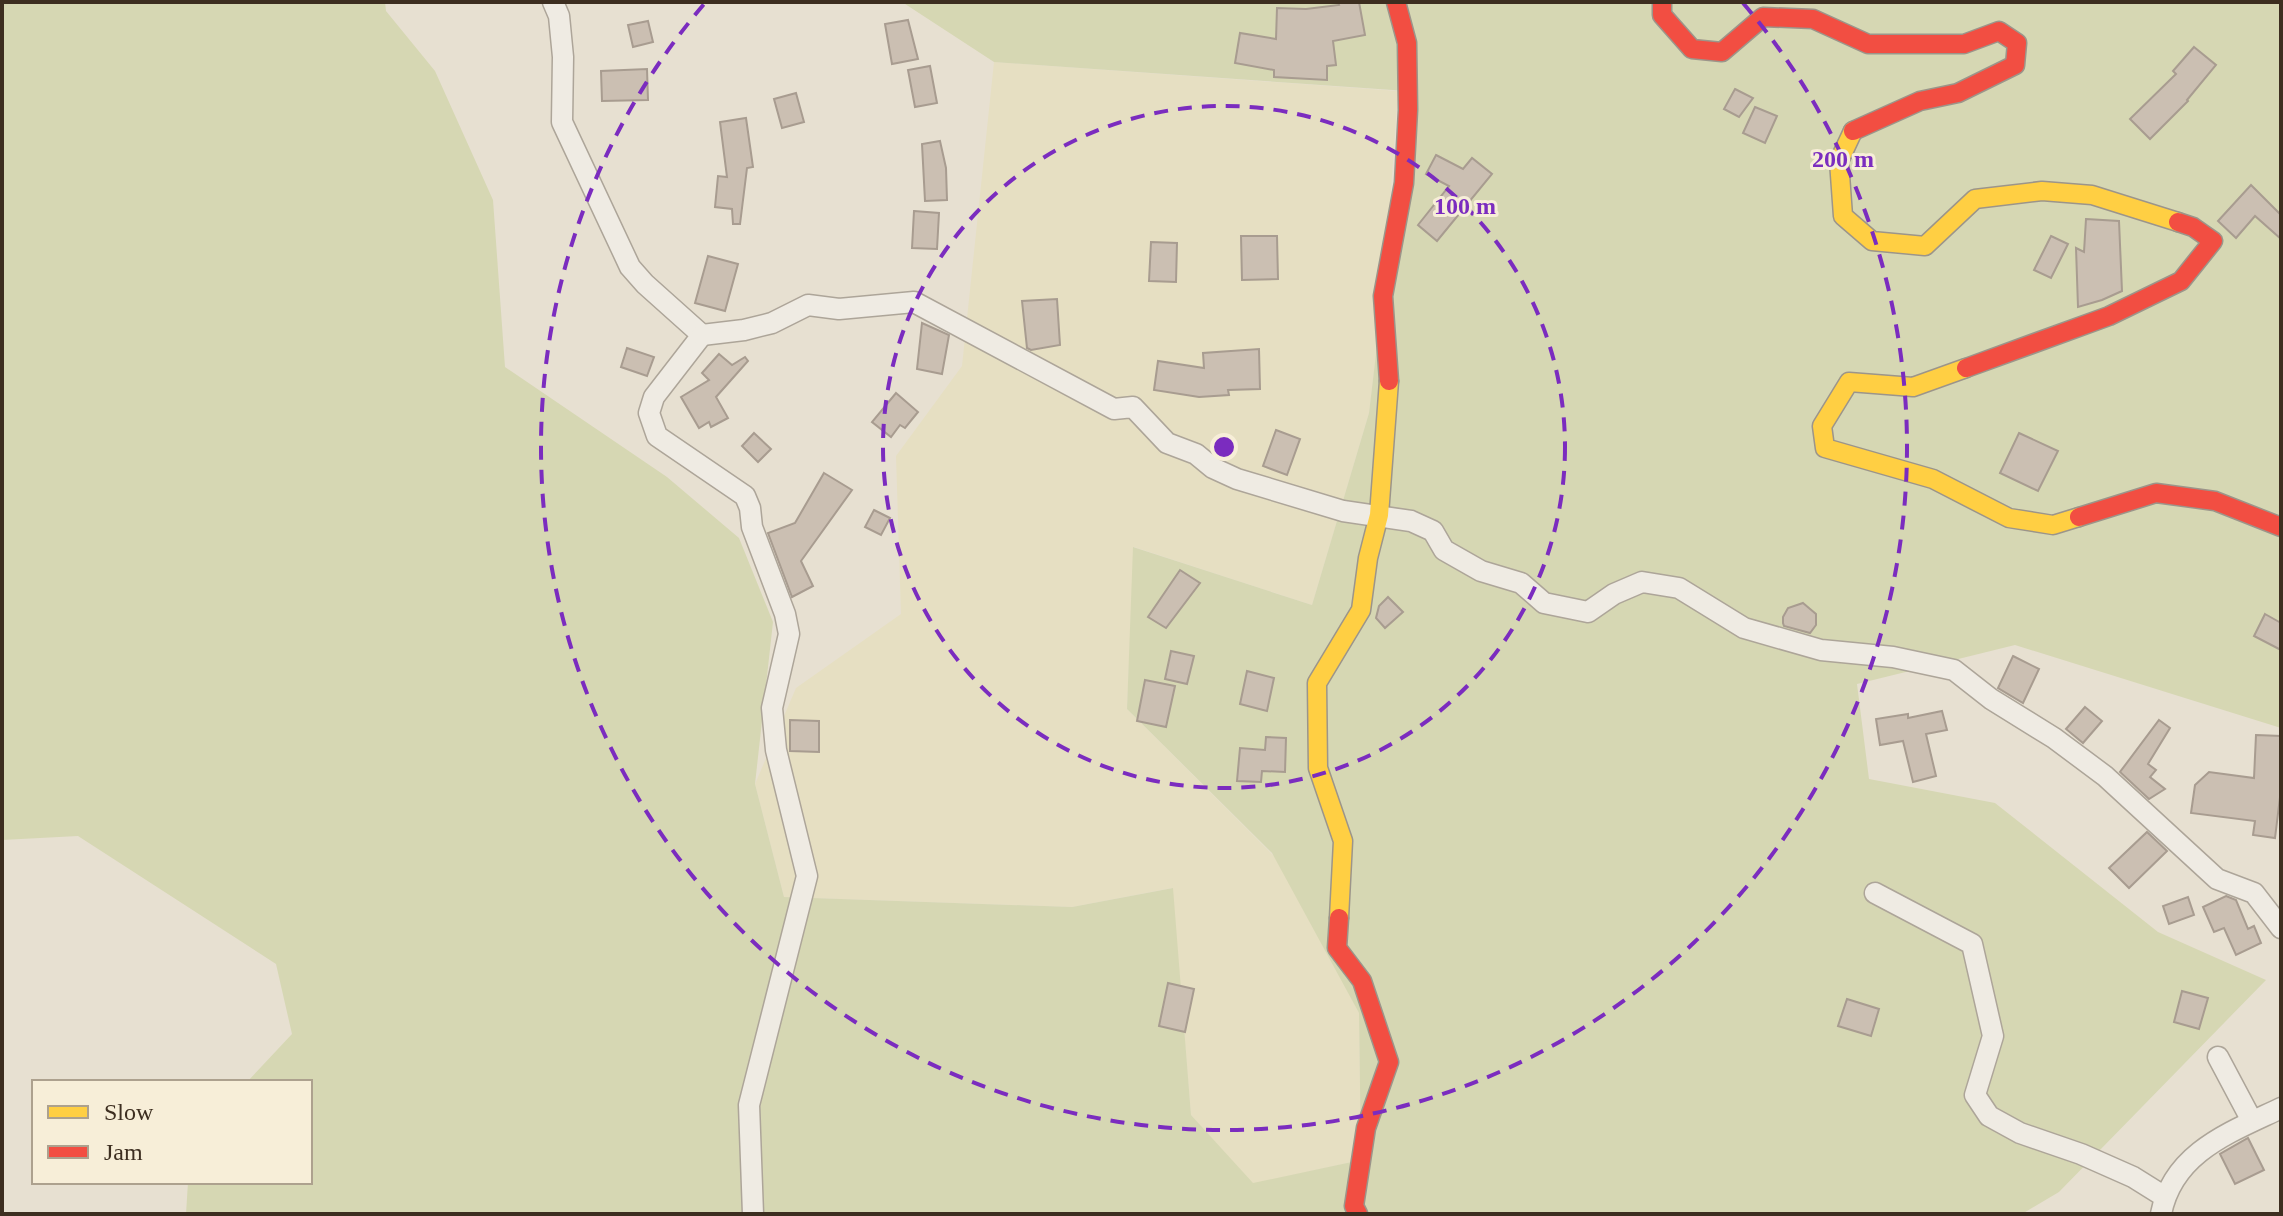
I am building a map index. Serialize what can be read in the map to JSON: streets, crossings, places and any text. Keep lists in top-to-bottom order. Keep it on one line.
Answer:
{"legend":["Slow","Jam"],"rings":["200 m","100 m"]}
